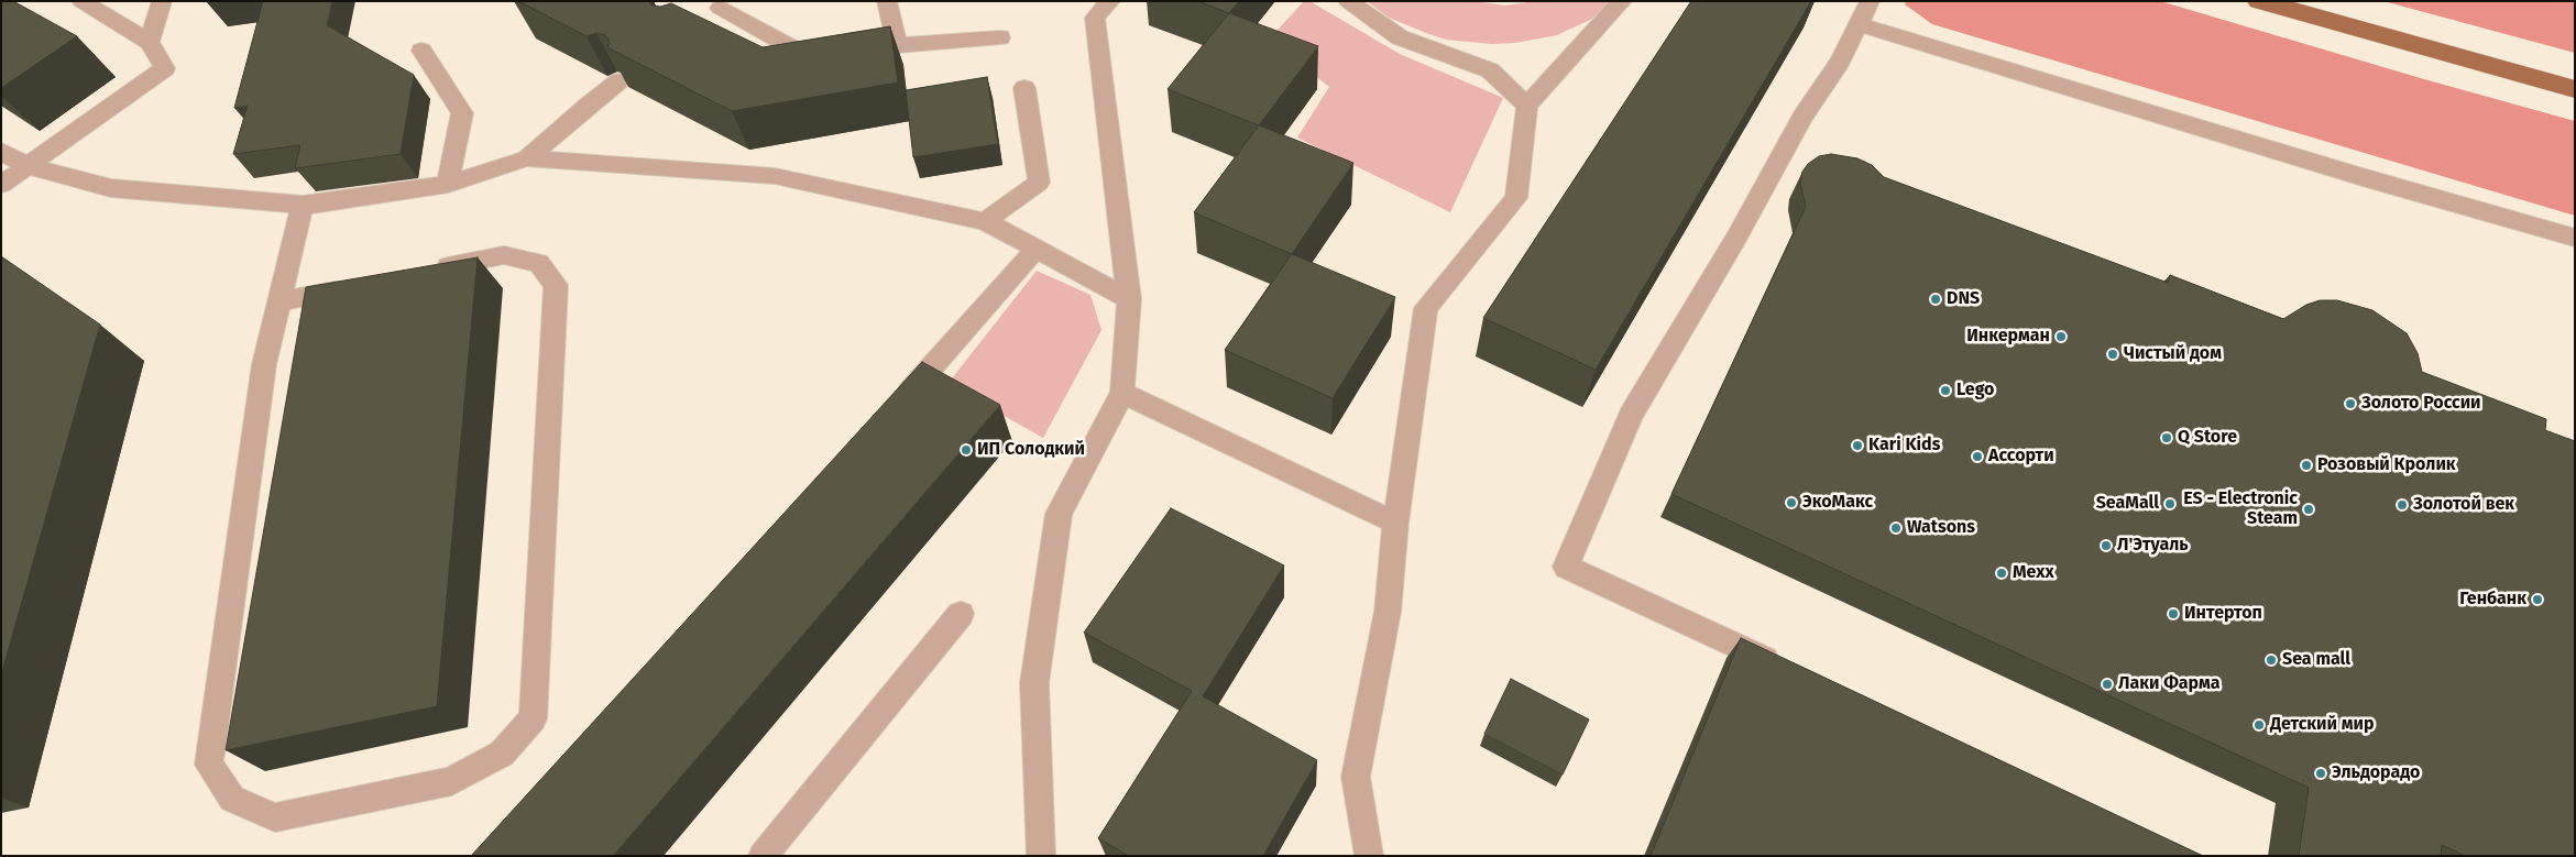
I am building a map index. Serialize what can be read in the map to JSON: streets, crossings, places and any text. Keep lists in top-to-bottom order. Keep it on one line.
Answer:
{"places":["DNS","Инкерман","Чистый дом","Lego","Золото России","Q Store","Kari Kids","ИП Солодкий","Ассорти","Розовый Кролик","ЭкоМакс","SeaMall","Золотой век","ES - Electronic Steam","Watsons","Л'Этуаль","Mexx","Генбанк","Интертоп","Sea mall","Лаки Фарма","Детский мир","Эльдорадо"]}
